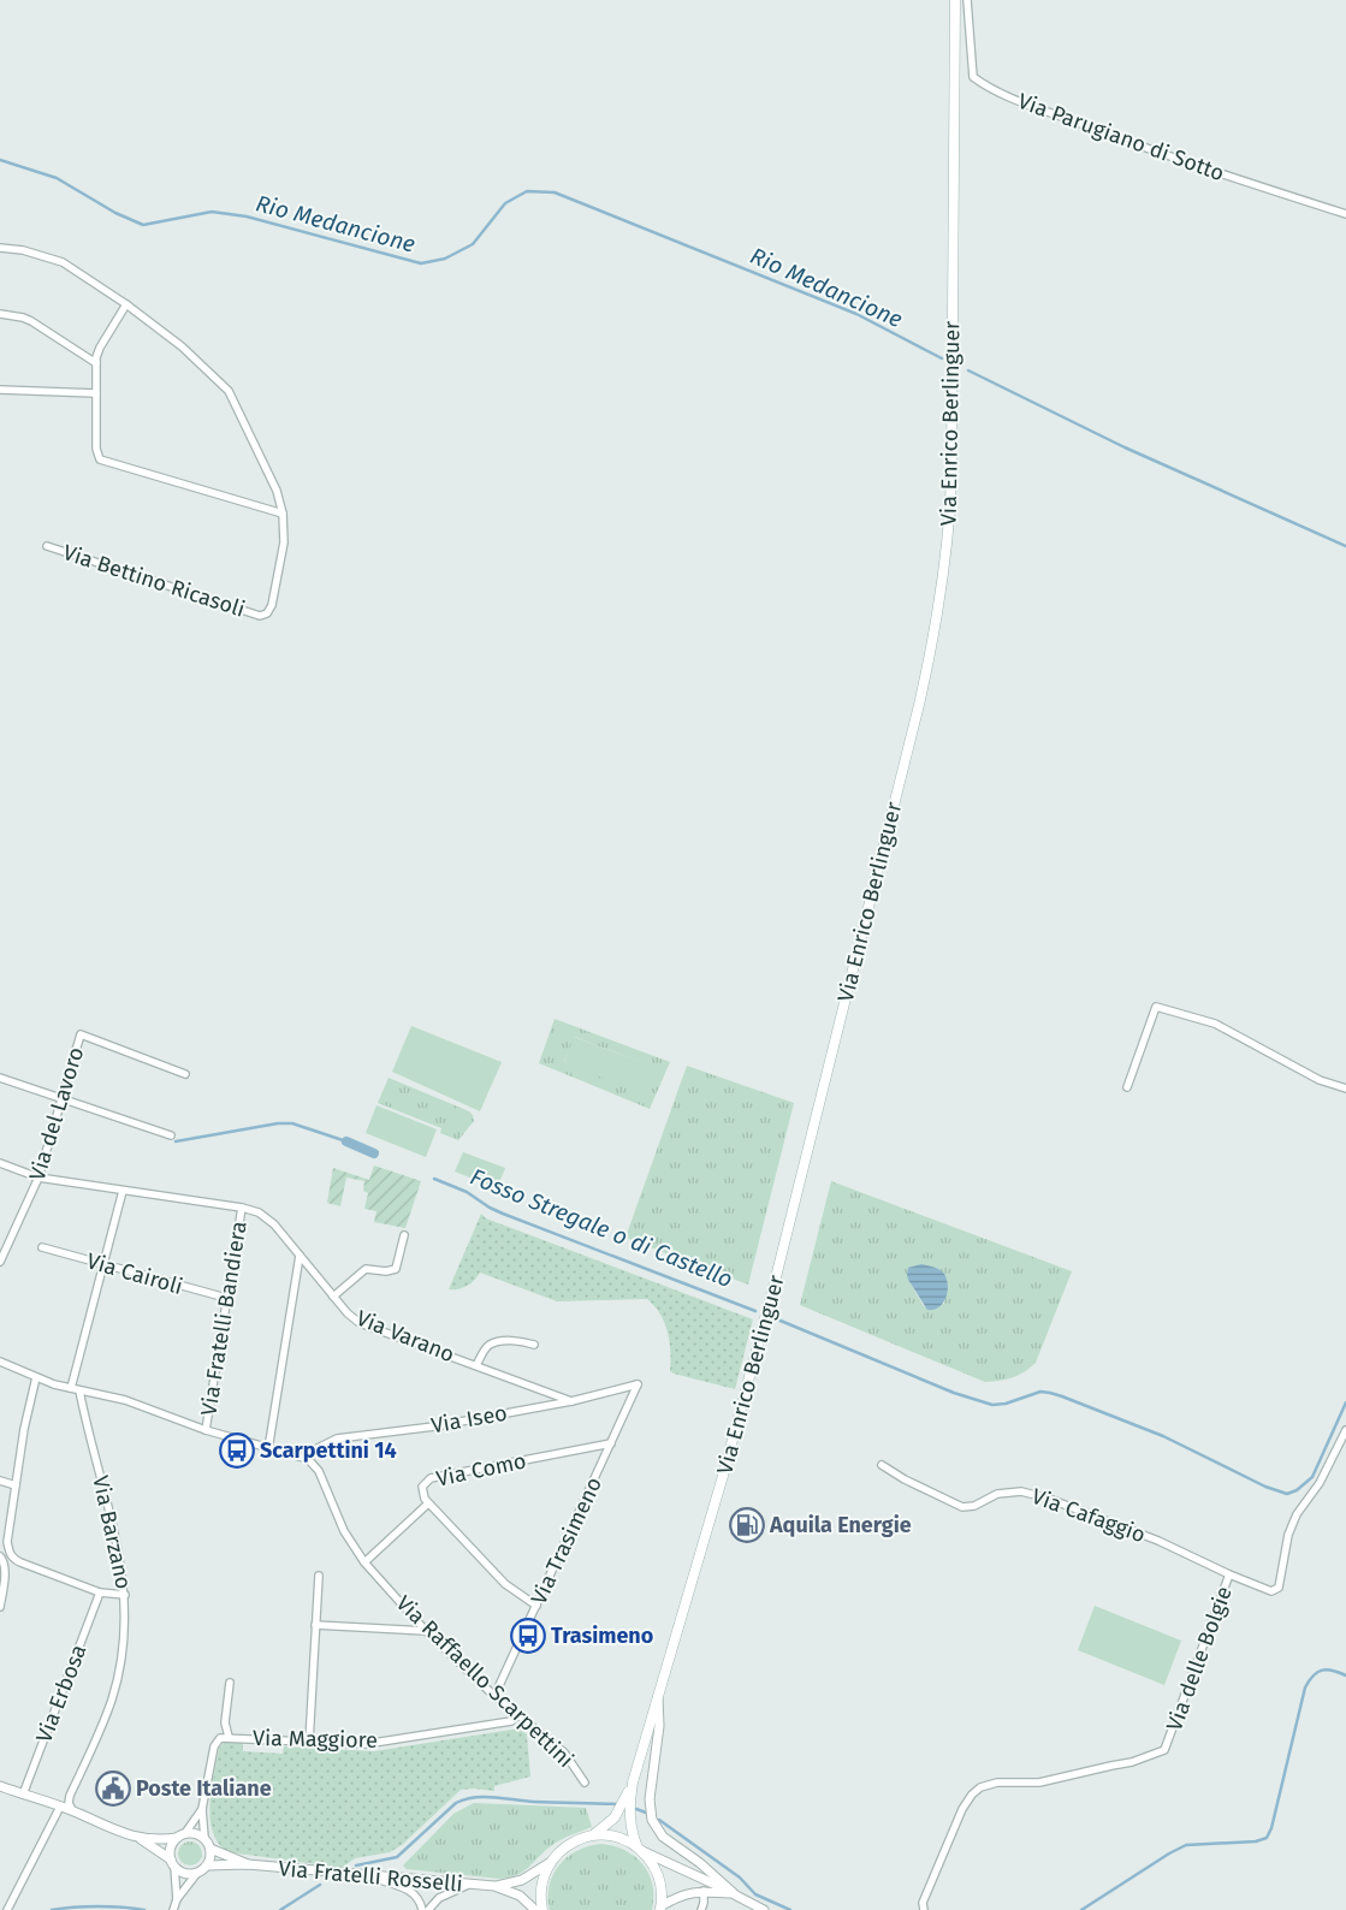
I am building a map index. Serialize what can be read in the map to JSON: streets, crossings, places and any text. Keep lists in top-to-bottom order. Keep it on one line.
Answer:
{"streets":{"main road":["Via Enrico Berlinguer"],"street":["Via Parugiano di Sotto","Via Bettino Ricasoli","Via del Lavoro","Via Cairoli","Via Fratelli Bandiera","Via Varano","Via Iseo","Via Como","Via Cafaggio","Via Barzano","Via Trasimeno","Via delle Bolgie","Via Raffaello Scarpettini","Via Erbosa","Via Maggiore","Via Fratelli Rosselli"]},"crossings":[["Via Enrico Berlinguer","Via Fratelli Rosselli"],["Via del Lavoro","Via Varano"],["Via Cairoli","Via Fratelli Bandiera"],["Via Fratelli Bandiera","Via Varano"],["Via Varano","Via Iseo"],["Via Iseo","Via Trasimeno"],["Via Iseo","Via Raffaello Scarpettini"],["Via Como","Via Trasimeno"],["Via Como","Via Raffaello Scarpettini"],["Via Cafaggio","Via delle Bolgie"],["Via Trasimeno","Via Raffaello Scarpettini"],["Via Raffaello Scarpettini","Via Maggiore"]],"water":["Rio Medancione","Fosso Stregale o di Castello"],"places":{"bus stop":["Scarpettini 14","Trasimeno"],"fuel station":["Aquila Energie"],"public building":["Poste Italiane"]}}
